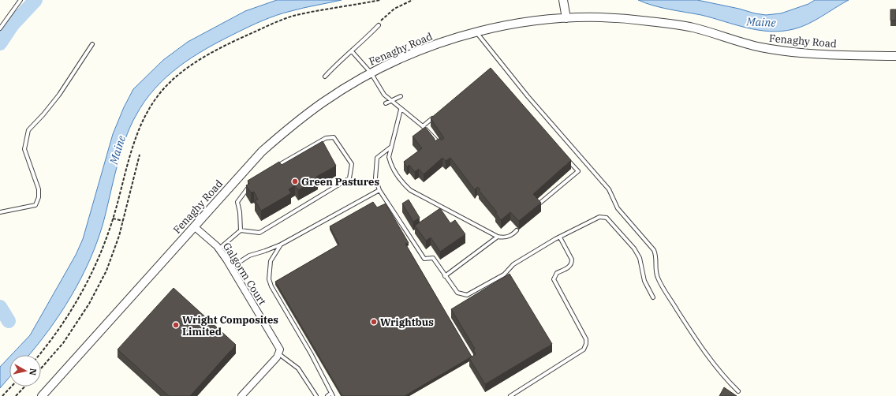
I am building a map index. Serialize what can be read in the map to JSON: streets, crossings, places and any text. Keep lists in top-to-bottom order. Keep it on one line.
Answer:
{"streets":{"street":["Fenaghy Road","Galgorm Court"]},"crossings":[["Fenaghy Road","Galgorm Court"]],"water":["Maine"],"places":["Green Pastures","Wrightbus","Wright Composites Limited"],"north":"right"}
